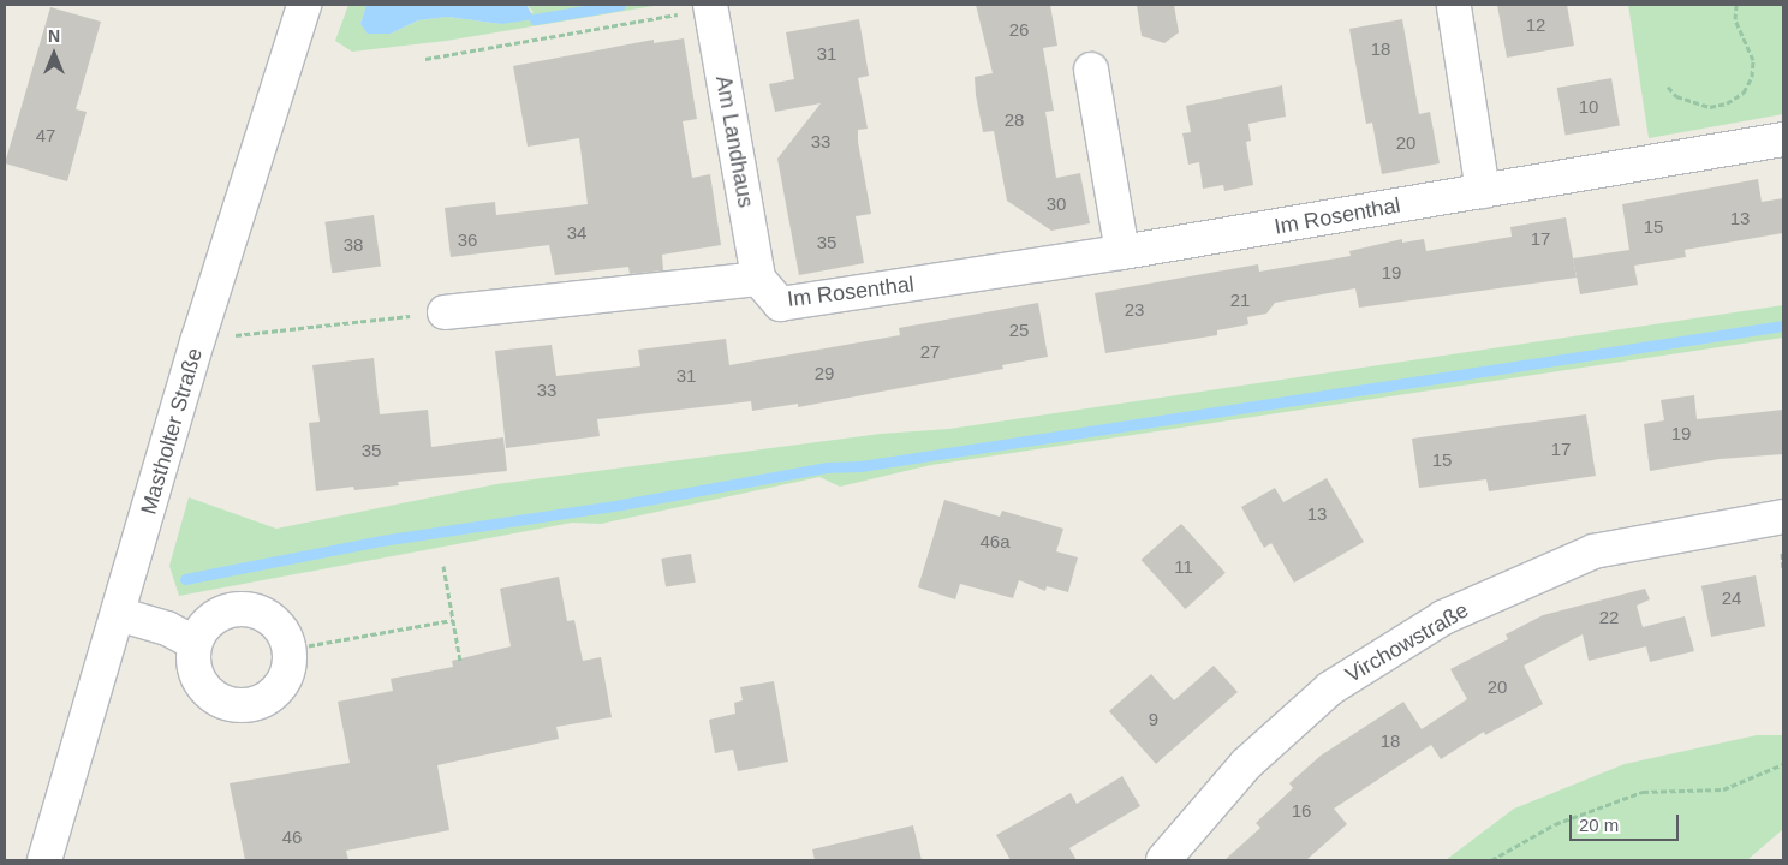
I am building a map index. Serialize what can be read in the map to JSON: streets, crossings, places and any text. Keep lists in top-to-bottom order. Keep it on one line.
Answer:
{"streets":{"street":["Am Landhaus","Im Rosenthal","Mastholter Straße","Virchowstraße"]},"crossings":[["Am Landhaus","Im Rosenthal"]],"house_numbers":["12","26","18","31","10","28","47","33","20","30","13","15","34","17","36","35","38","19","21","23","25","27","29","31","33","19","17","35","15","13","46a","11","24","22","20","9","18","16","46"],"scale_bar":"20 m","north":"top"}
